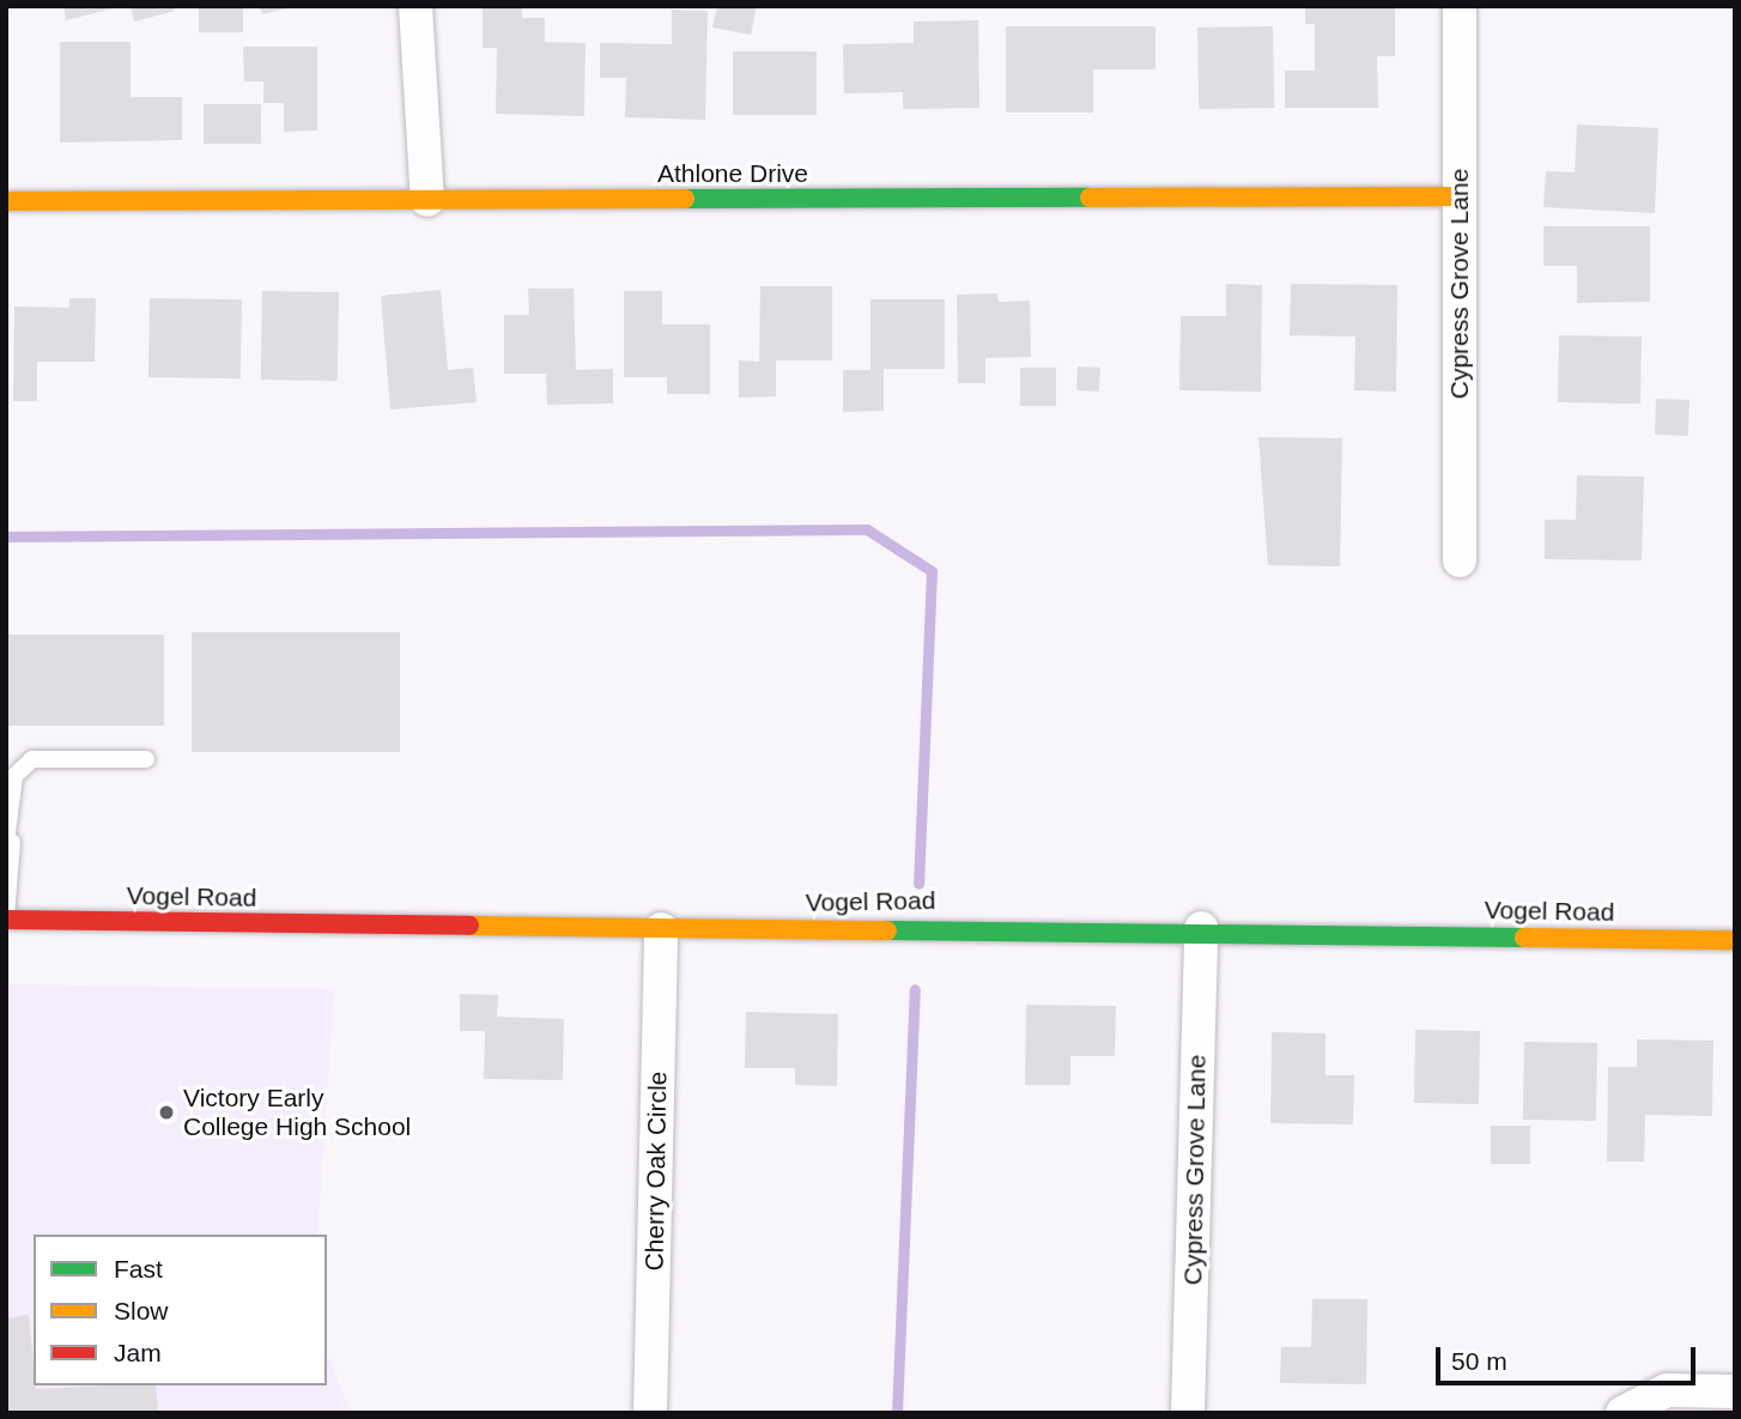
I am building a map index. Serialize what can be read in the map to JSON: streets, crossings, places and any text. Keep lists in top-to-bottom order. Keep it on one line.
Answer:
{"streets":{"street":["Athlone Drive","Cypress Grove Lane","Vogel Road","Cherry Oak Circle"]},"crossings":[["Athlone Drive","Cypress Grove Lane"],["Cypress Grove Lane","Vogel Road"],["Vogel Road","Cherry Oak Circle"]],"places":["Victory Early College High School"],"legend":["Fast","Slow","Jam"],"scale_bar":"50 m"}
